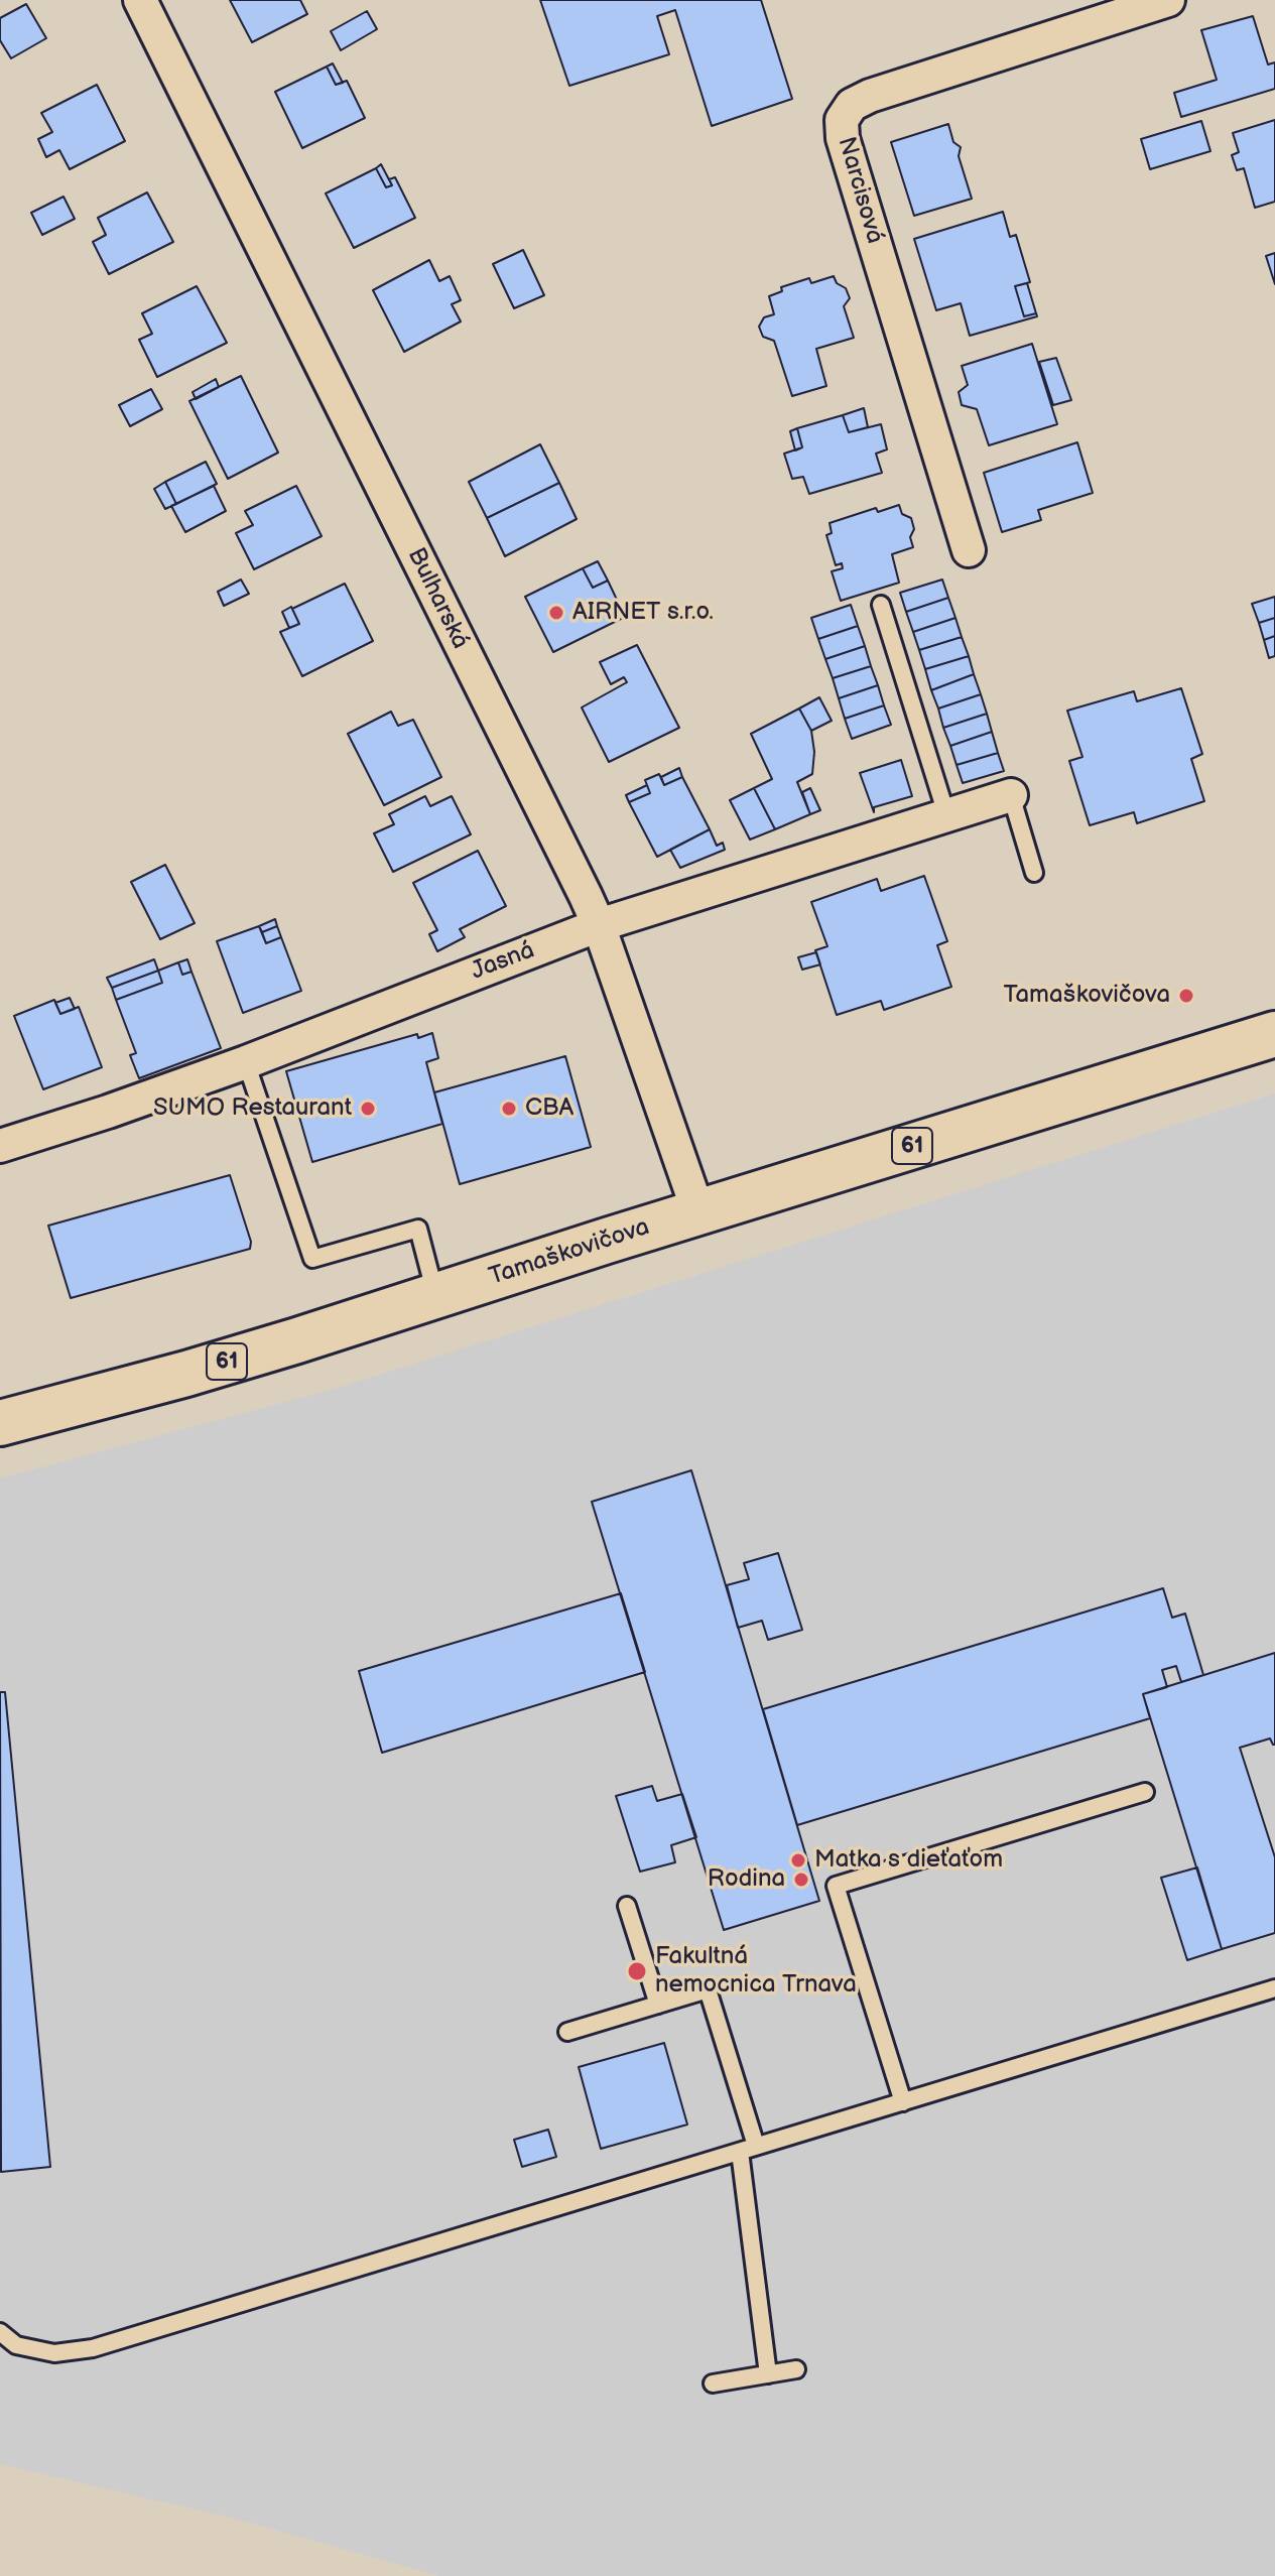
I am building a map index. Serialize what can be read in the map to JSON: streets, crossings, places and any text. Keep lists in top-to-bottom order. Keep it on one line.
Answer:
{"streets":{"main road":["61","Tamaškovičova"],"street":["Narcisová","Bulharská","Jasná"]},"crossings":[["Bulharská","Jasná"],["Bulharská","Tamaškovičova"]],"places":["AIRNET s.r.o.","Tamaškovičova","SUMO Restaurant","CBA","Matka s dieťaťom","Rodina","Fakultná nemocnica Trnava"]}
